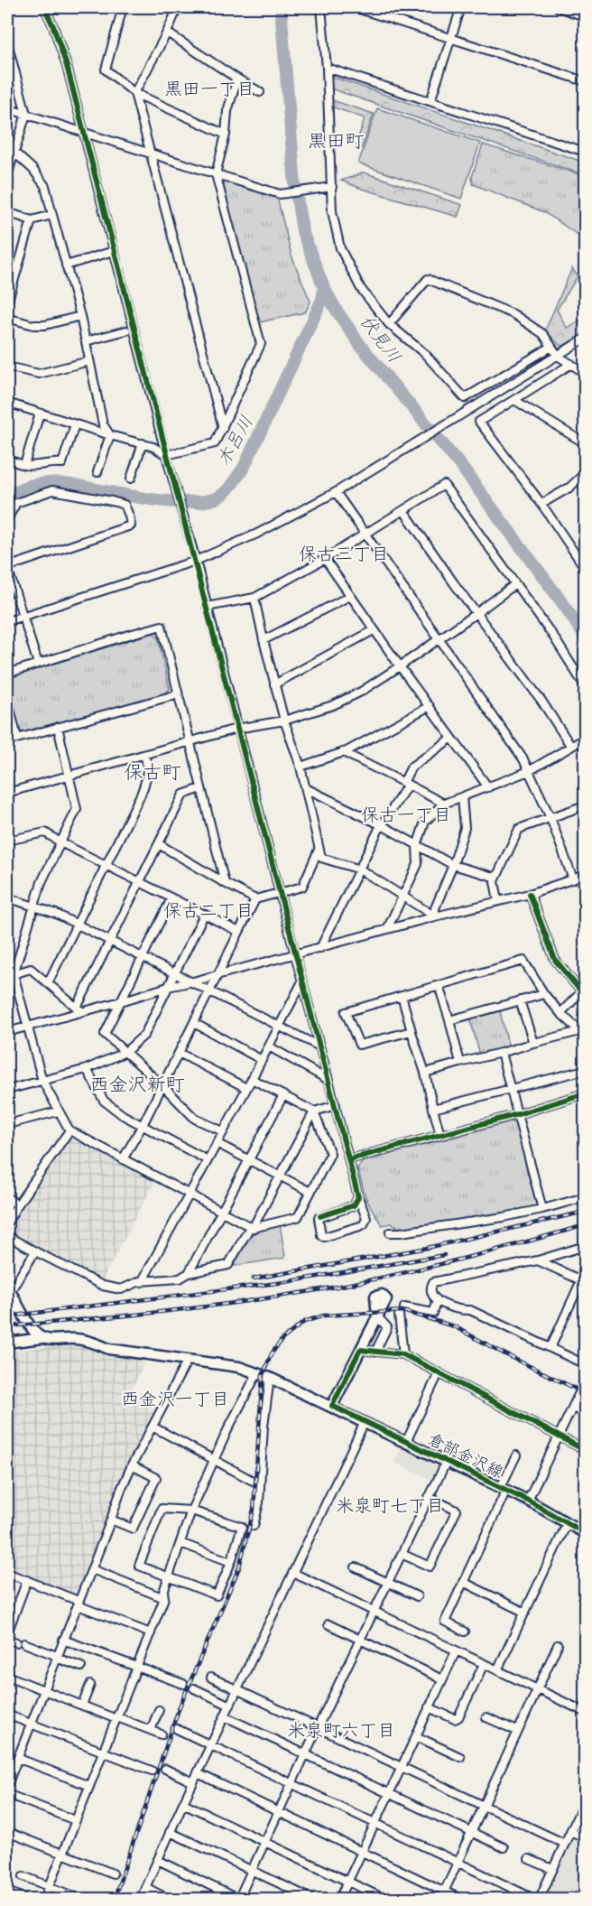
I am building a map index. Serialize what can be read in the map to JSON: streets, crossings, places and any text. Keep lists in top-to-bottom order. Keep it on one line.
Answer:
{"streets":{"main road":["倉部金沢線"]},"districts":["黒田一丁目","黒田町","保古三丁目","保古町","保古一丁目","保古二丁目","西金沢新町","西金沢一丁目","米泉町七丁目","米泉町六丁目"],"water":["伏見川","木呂川"]}
